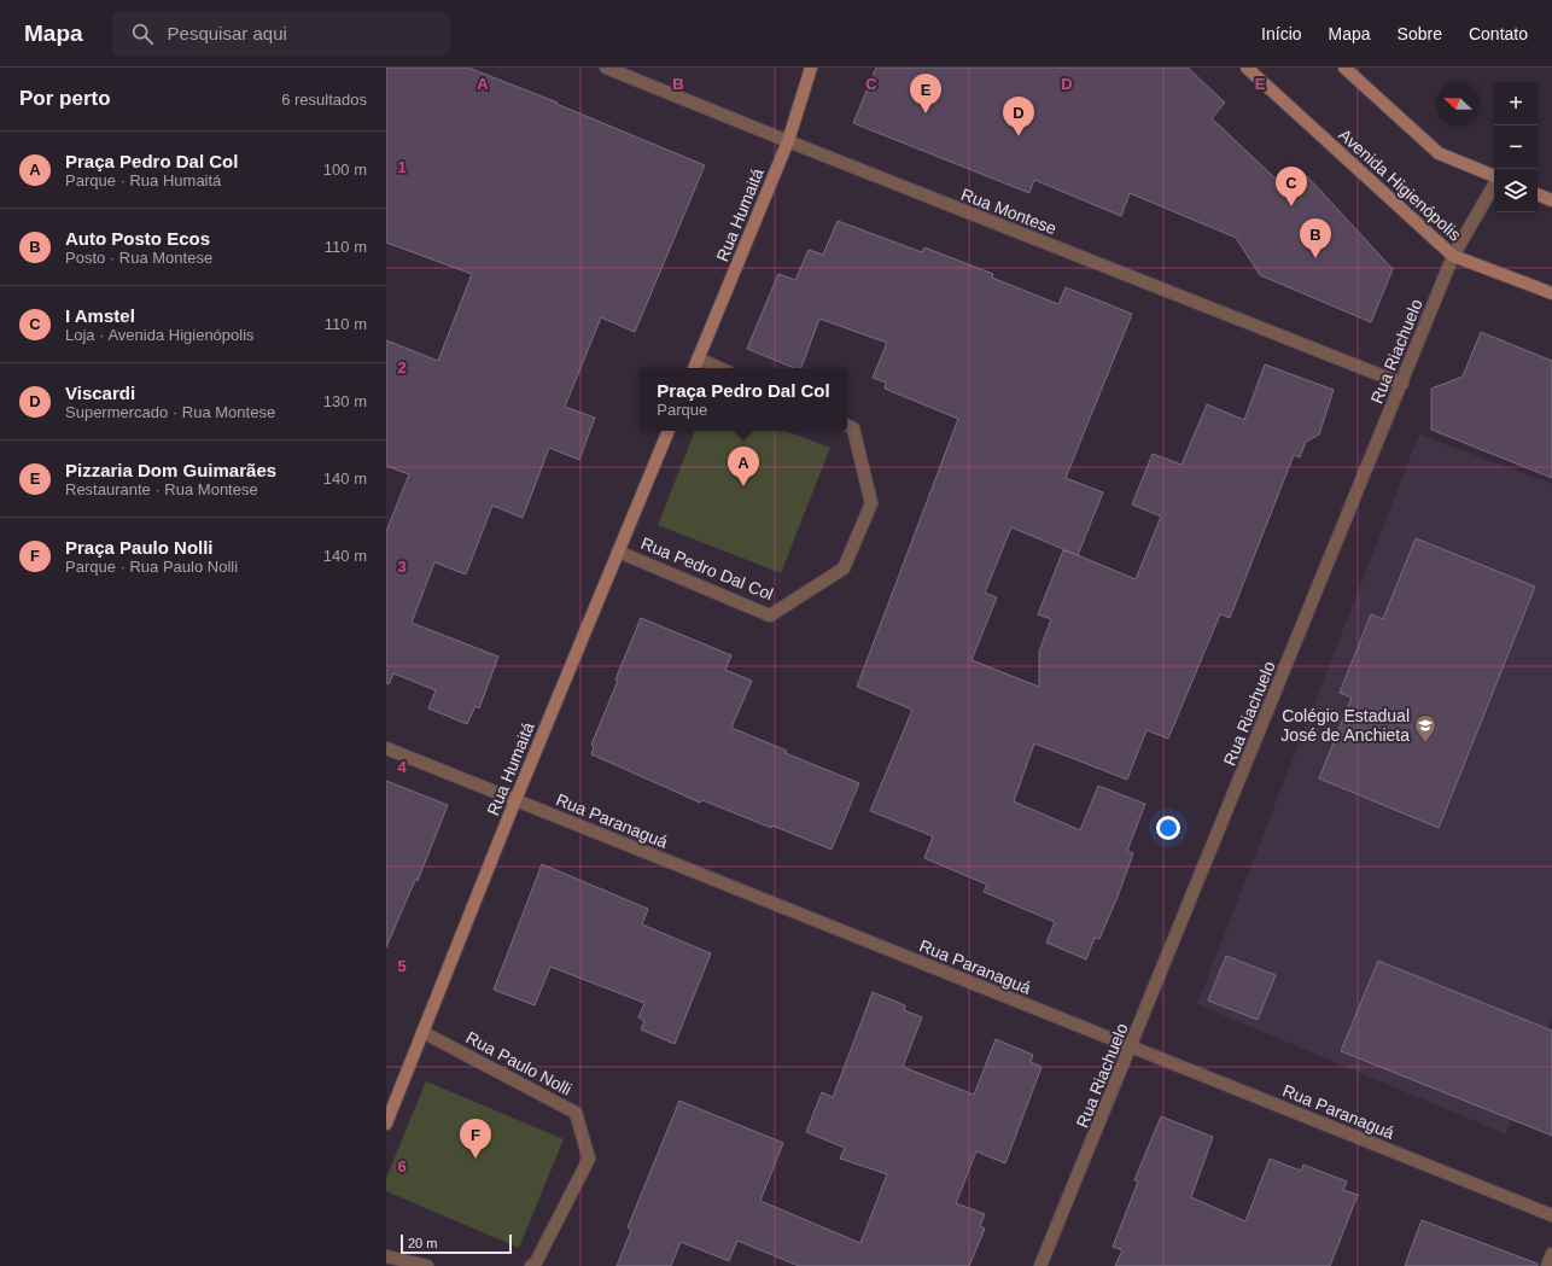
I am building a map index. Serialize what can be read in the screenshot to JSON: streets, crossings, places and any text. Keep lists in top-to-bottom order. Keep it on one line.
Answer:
{"streets":{"main road":["Avenida Higienópolis","Rua Humaitá"],"street":["Rua Montese","Rua Riachuelo","Rua Pedro Dal Col","Rua Paranaguá","Rua Paulo Nolli"]},"crossings":[["Avenida Higienópolis","Rua Riachuelo"],["Rua Montese","Rua Humaitá"],["Rua Montese","Rua Riachuelo"],["Rua Humaitá","Rua Pedro Dal Col"],["Rua Humaitá","Rua Paranaguá"],["Rua Humaitá","Rua Paulo Nolli"],["Rua Riachuelo","Rua Paranaguá"]],"places":{"school or university":["Colégio Estadual José de Anchieta"]},"scale_bar":"20 m","north":"left","page":{"header":"Mapa","search":"Pesquisar aqui","nav":["Início","Mapa","Sobre","Contato"],"heading":["Por perto","6 resultados"],"pins":["E","D","C","B","A","F"],"map_buttons":["+","−"],"list":[{"mark":"A","name":"Praça Pedro Dal Col","note":"Parque · Rua Humaitá","value":"100 m"},{"mark":"B","name":"Auto Posto Ecos","note":"Posto · Rua Montese","value":"110 m"},{"mark":"C","name":"I Amstel","note":"Loja · Avenida Higienópolis","value":"110 m"},{"mark":"D","name":"Viscardi","note":"Supermercado · Rua Montese","value":"130 m"},{"mark":"E","name":"Pizzaria Dom Guimarães","note":"Restaurante · Rua Montese","value":"140 m"},{"mark":"F","name":"Praça Paulo Nolli","note":"Parque · Rua Paulo Nolli","value":"140 m"}],"popup":["Praça Pedro Dal Col","Parque"],"scale":"20 m"},"grid":{"columns":["A","B","C","D","E"],"rows":["1","2","3","4","5","6"]}}
